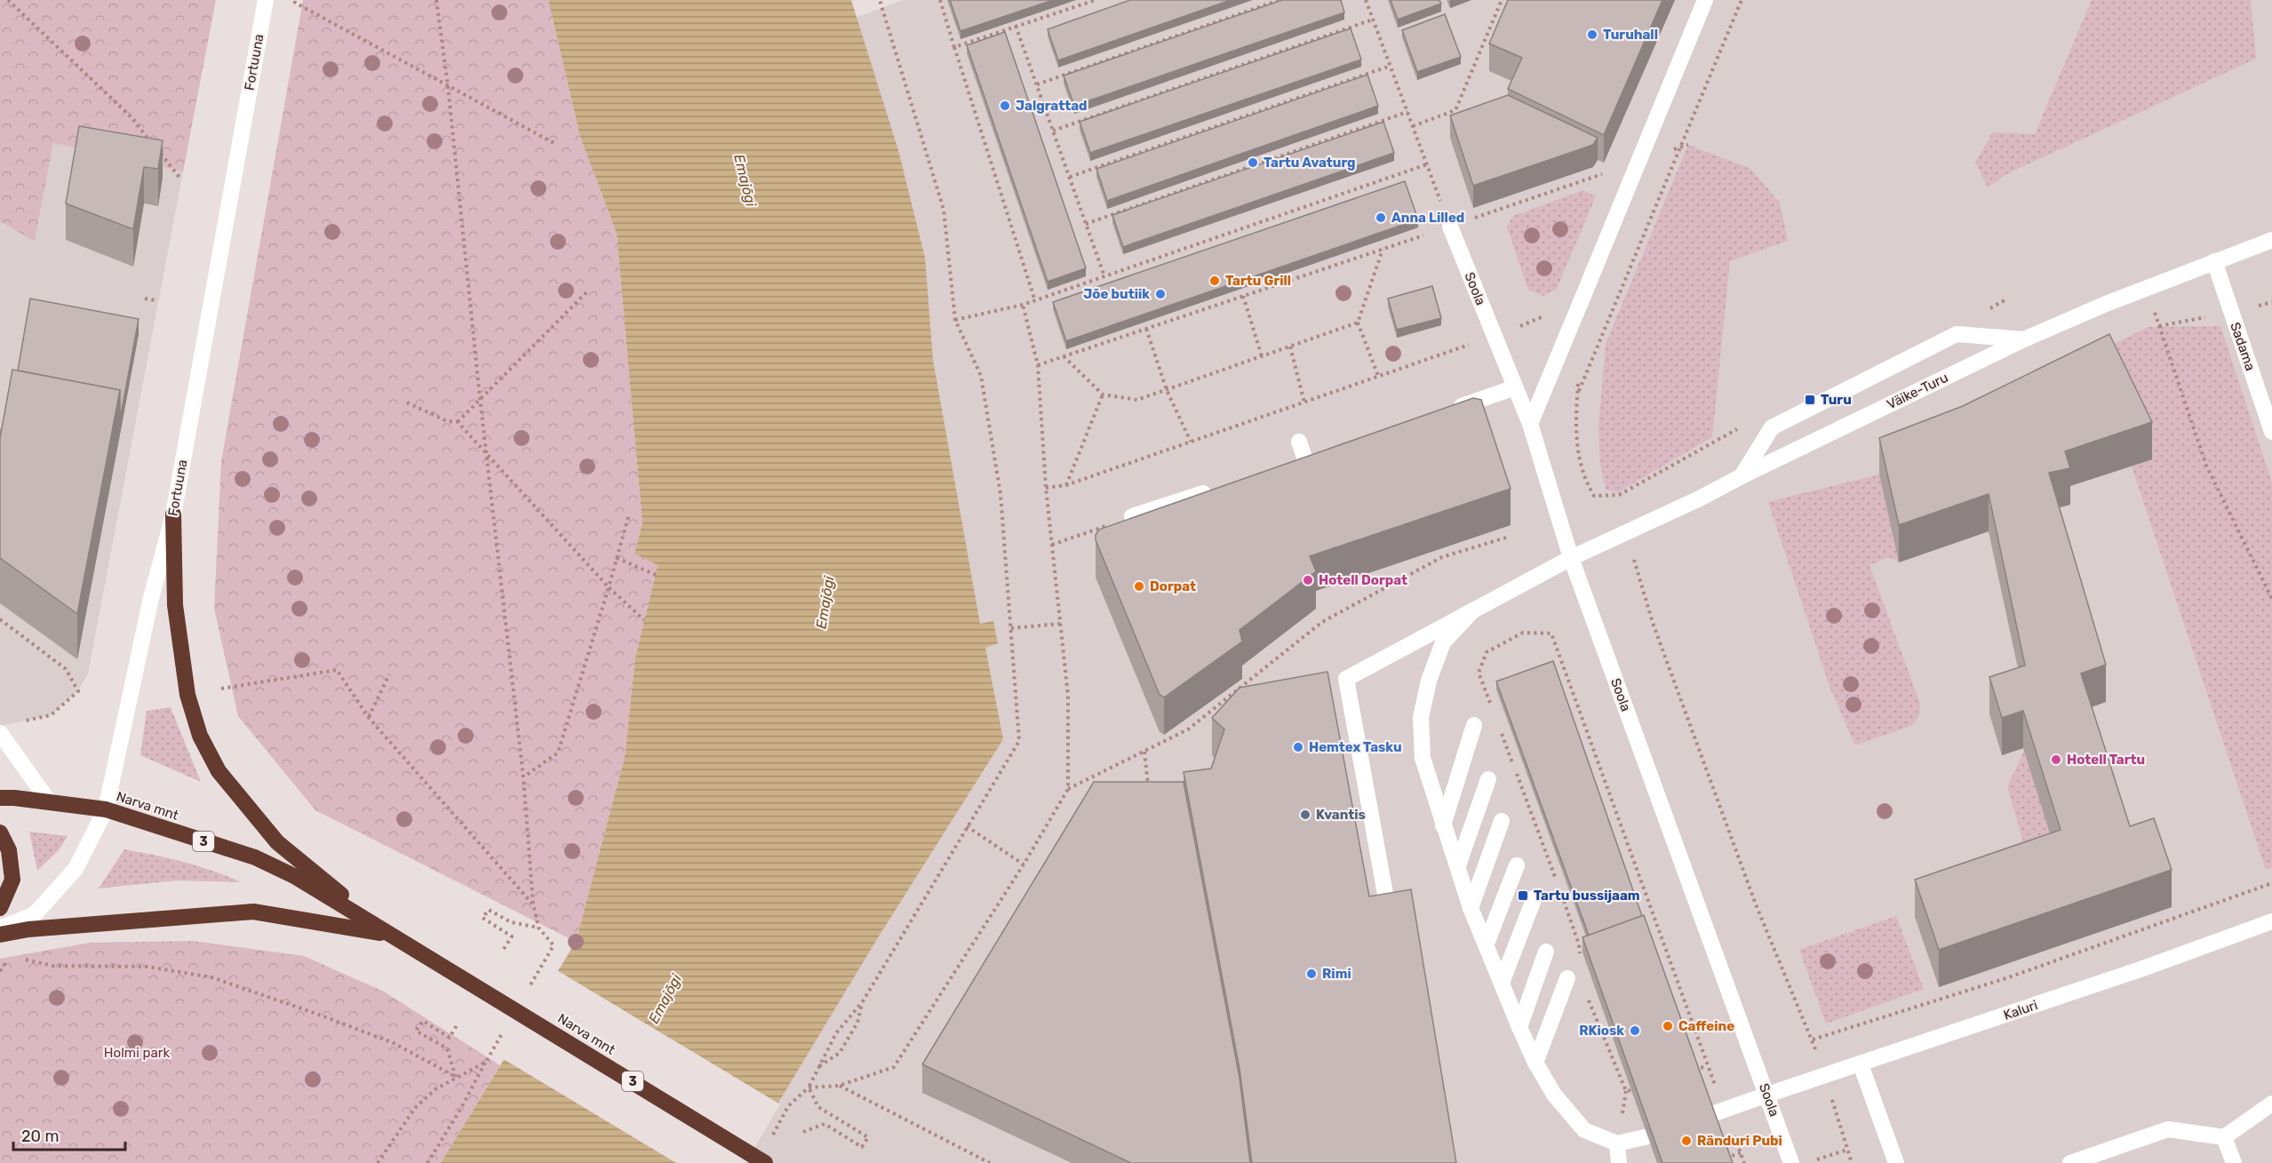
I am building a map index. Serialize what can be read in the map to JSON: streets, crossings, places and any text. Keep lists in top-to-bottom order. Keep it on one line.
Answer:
{"streets":{"highway":["Narva mnt","3"],"street":["Fortuuna","Soola","Sadama","Väike-Turu","Kaluri"]},"crossings":[["Fortuuna","Narva mnt"],["Soola","Väike-Turu"],["Soola","Kaluri"],["Sadama","Väike-Turu"]],"water":["Emajõgi"],"parks":["Holmi park"],"places":{"other":["Turuhall","Jalgrattad","Tartu Avaturg","Anna Lilled","Tartu Grill","Jõe butiik","Hotell Dorpat","Dorpat","Hemtex Tasku","Hotell Tartu","Kvantis","Rimi","Caffeine","RKiosk","Ränduri Pubi"],"transit":["Turu","Tartu bussijaam"]},"scale_bar":"20 m"}
